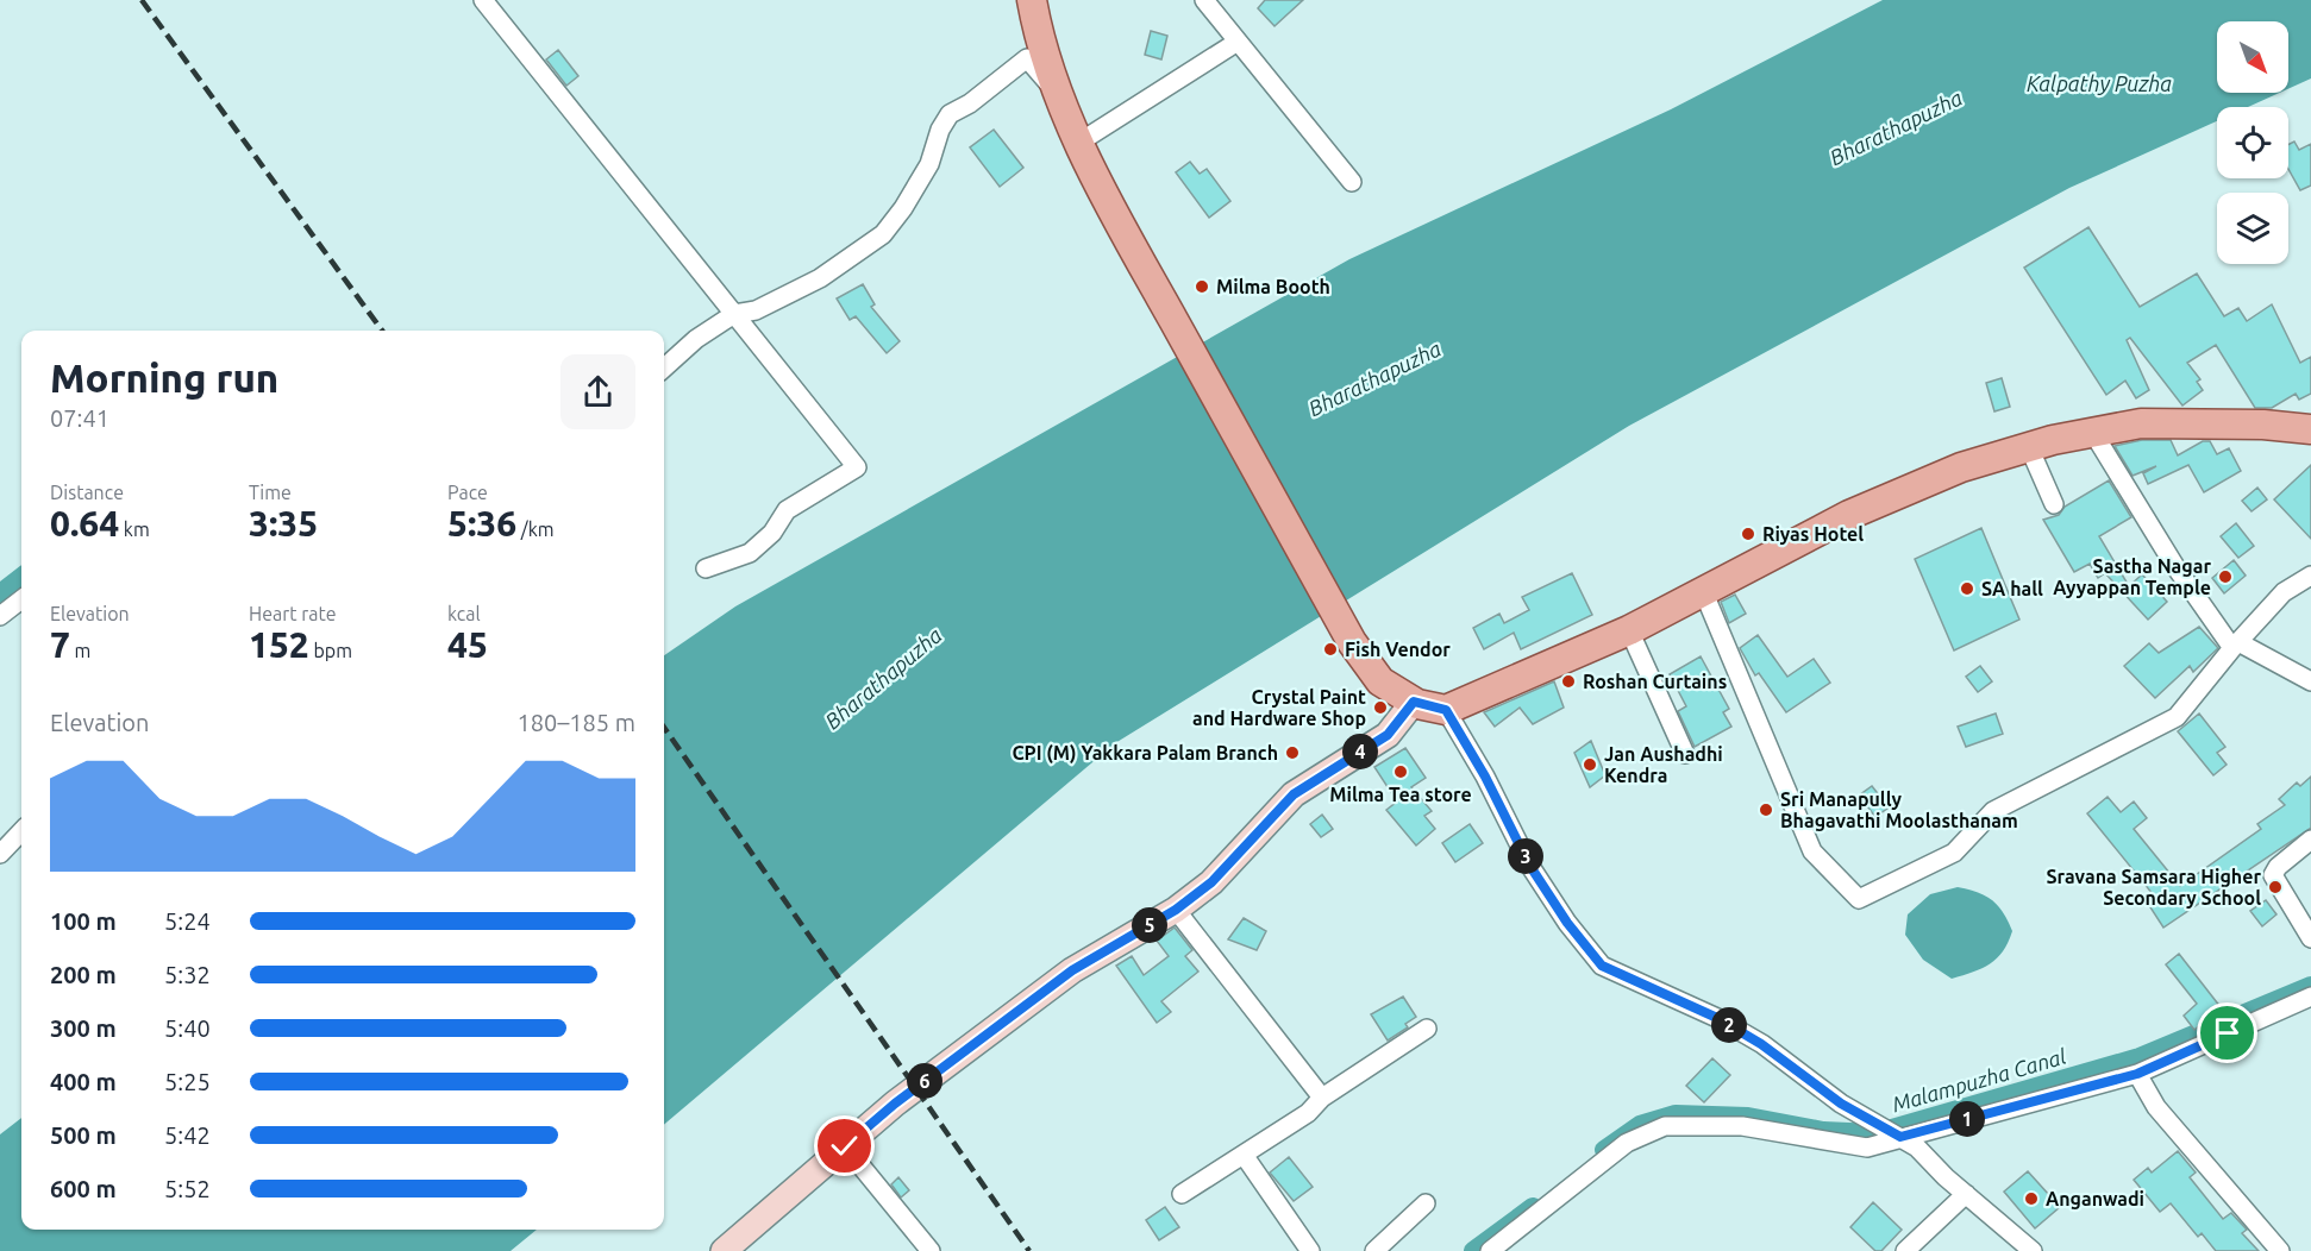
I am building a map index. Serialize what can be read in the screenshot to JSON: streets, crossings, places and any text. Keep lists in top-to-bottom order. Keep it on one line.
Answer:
{"water":["Kalpathy Puzha","Bharathapuzha","Malampuzha Canal"],"places":["Milma Booth","Riyas Hotel","Sastha Nagar Ayyappan Temple","SA hall","Fish Vendor","Roshan Curtains","Crystal Paint and Hardware Shop","CPI (M) Yakkara Palam Branch","Jan Aushadhi Kendra","Milma Tea store","Sri Manapully Bhagavathi Moolasthanam","Sravana Samsara Higher Secondary School","Anganwadi"],"north":"bottom right","page":{"heading":["Morning run","07:41"],"stats":[["Distance","0.64 km"],["Time","3:35"],["Pace","5:36 /km"],["Elevation","7 m"],["Heart rate","152 bpm"],["kcal","45"]],"chart":["Elevation","180–185 m"],"pins":["4","3","5","2","6","1"],"list":[{"name":"100 m","note":"5:24"},{"name":"200 m","note":"5:32"},{"name":"300 m","note":"5:40"},{"name":"400 m","note":"5:25"},{"name":"500 m","note":"5:42"},{"name":"600 m","note":"5:52"}]}}
